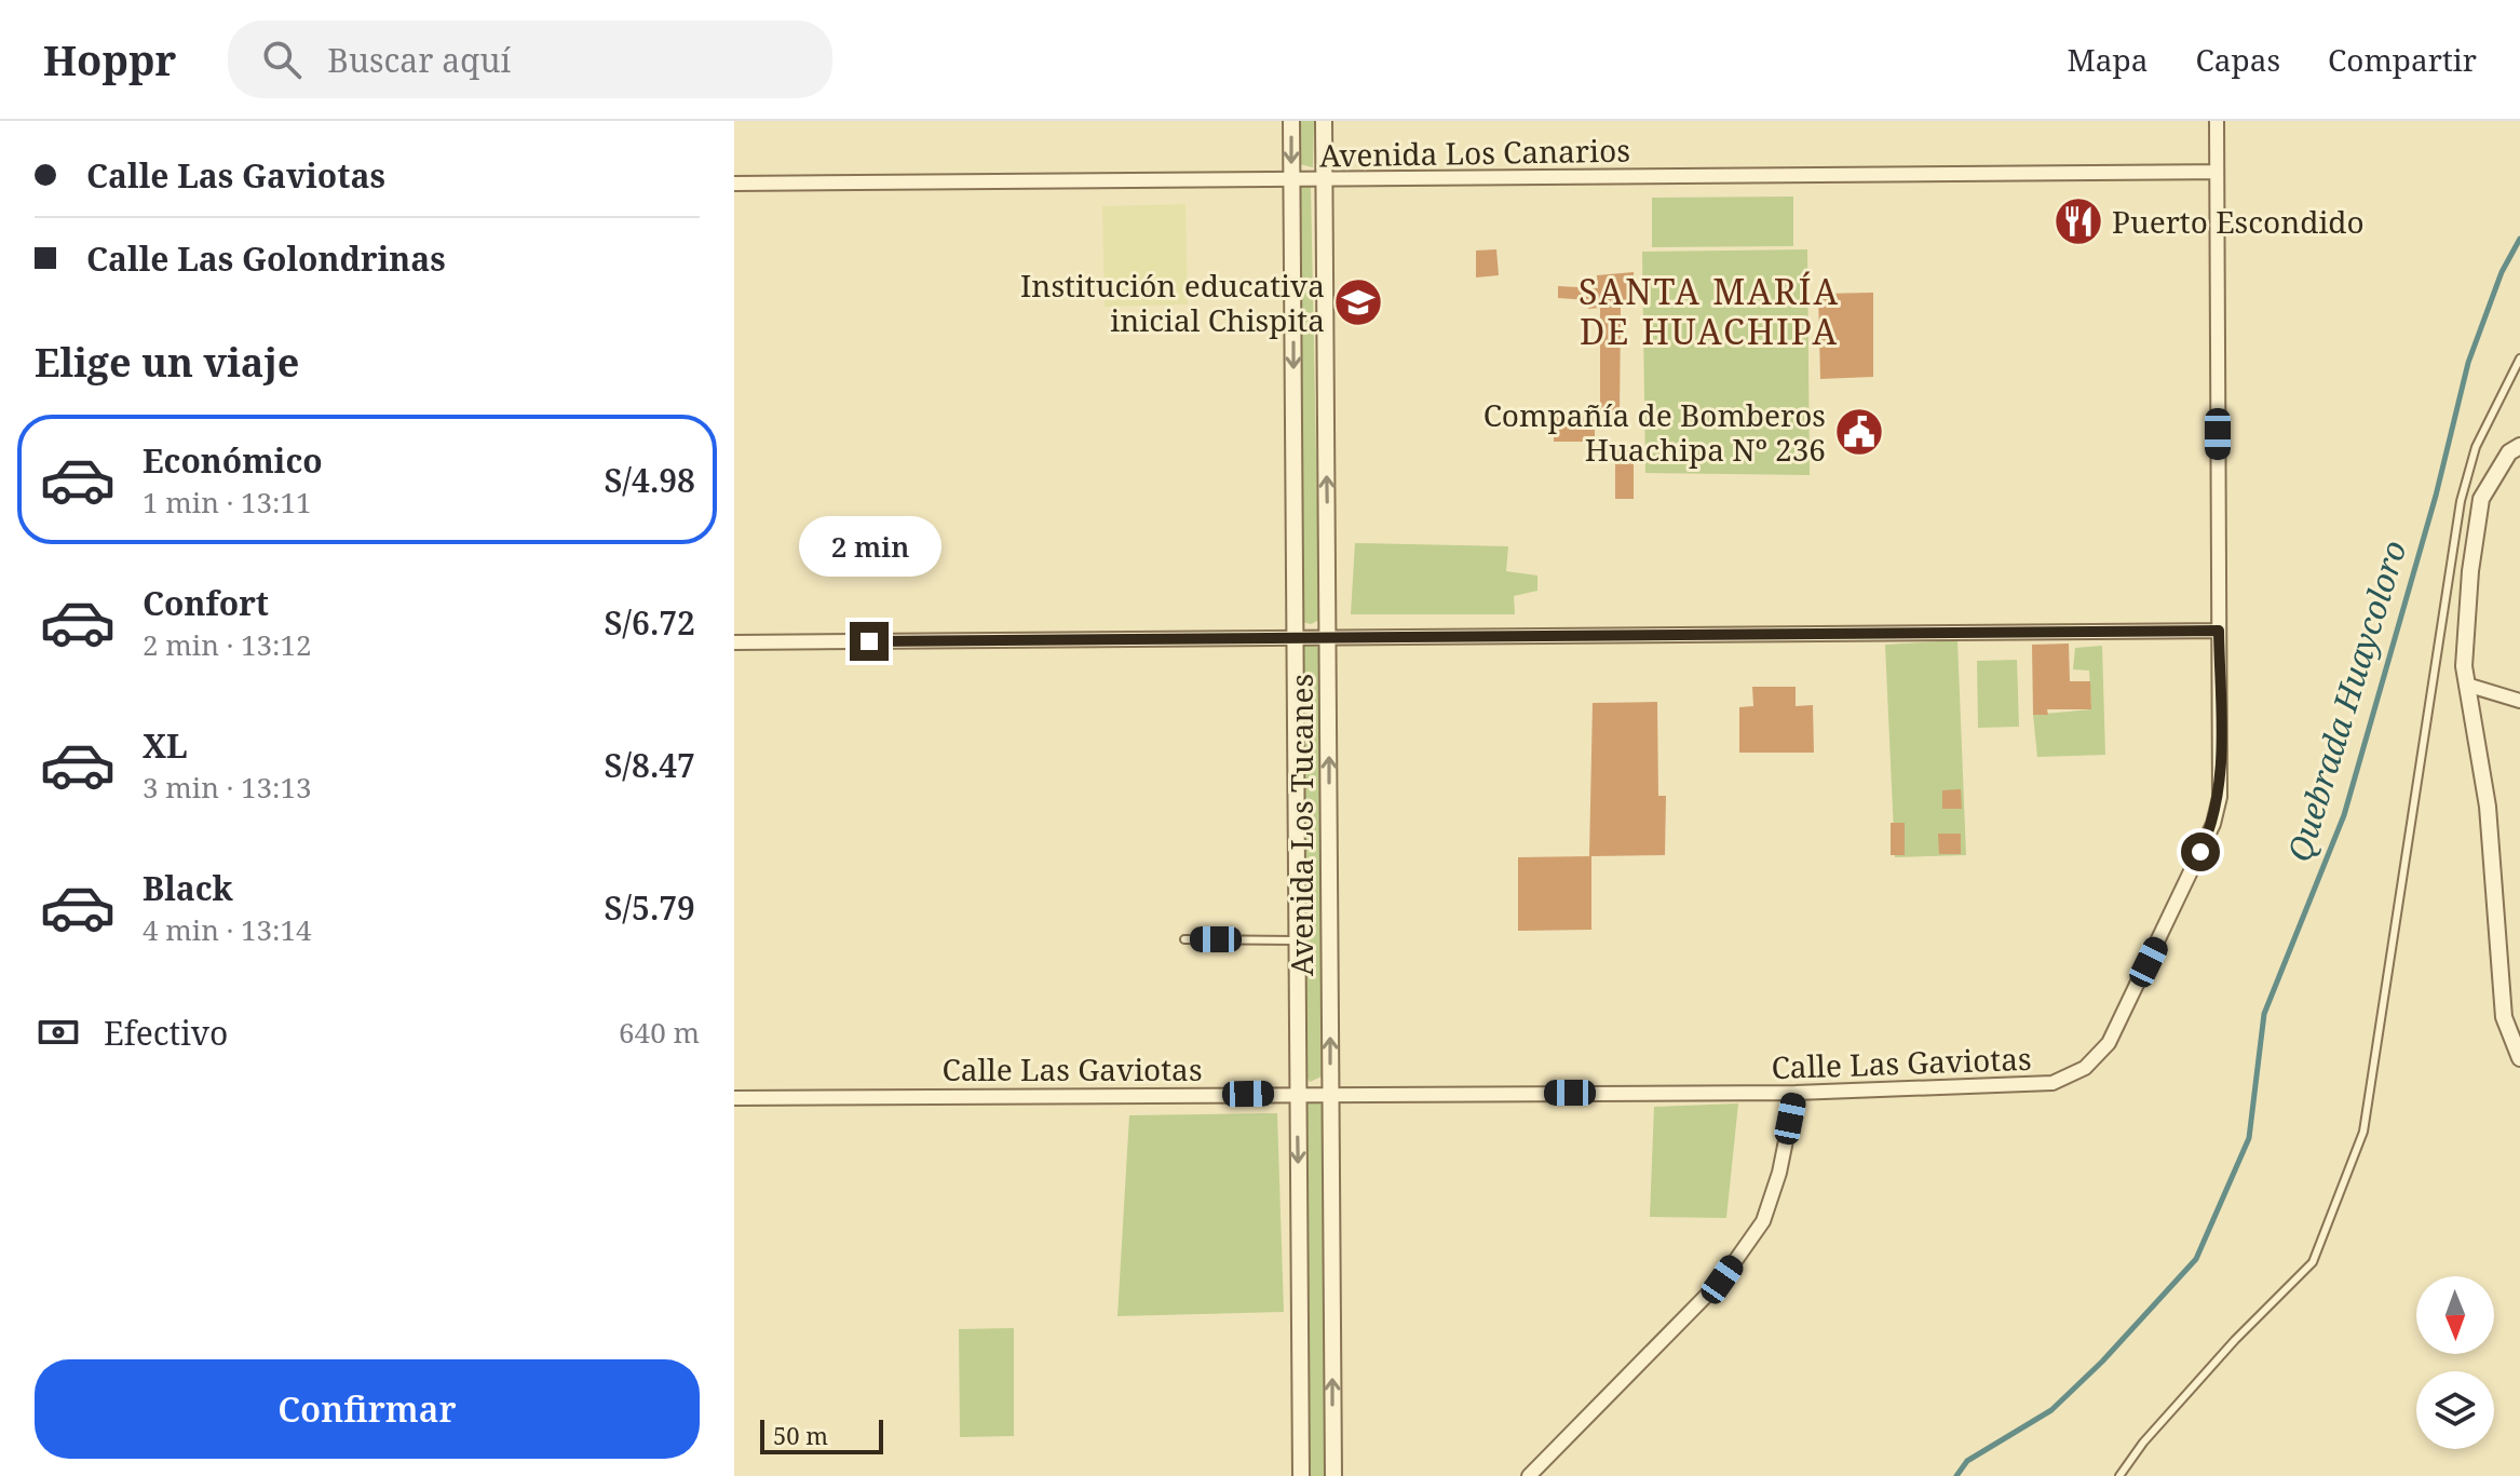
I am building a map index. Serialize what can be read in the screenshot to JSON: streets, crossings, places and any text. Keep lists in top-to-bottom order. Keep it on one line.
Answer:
{"streets":{"street":["Avenida Los Canarios","Avenida Los Tucanes","Calle Las Gaviotas"]},"crossings":[["Avenida Los Canarios","Avenida Los Tucanes"],["Avenida Los Canarios","Calle Las Gaviotas"],["Avenida Los Tucanes","Calle Las Gaviotas"]],"districts":["SANTA MARÍA DE HUACHIPA"],"water":["Quebrada Huaycoloro"],"places":{"restaurant":["Puerto Escondido"],"school or university":["Institución educativa inicial Chispita"],"public building":["Compañía de Bomberos Huachipa Nº 236"]},"scale_bar":"50 m","north":"bottom","page":{"header":"Hoppr","search":"Buscar aquí","nav":["Mapa","Capas","Compartir"],"banner":["Calle Las Gaviotas","Calle Las Golondrinas"],"heading":"Elige un viaje","list":[{"name":"Económico","note":"1 min · 13:11","value":"S/4.98"},{"name":"Confort","note":"2 min · 13:12","value":"S/6.72"},{"name":"XL","note":"3 min · 13:13","value":"S/8.47"},{"name":"Black","note":"4 min · 13:14","value":"S/5.79"}],"bubble":"2 min","pay":["Efectivo","640 m"],"buttons":"Confirmar","scale":"50 m"}}
